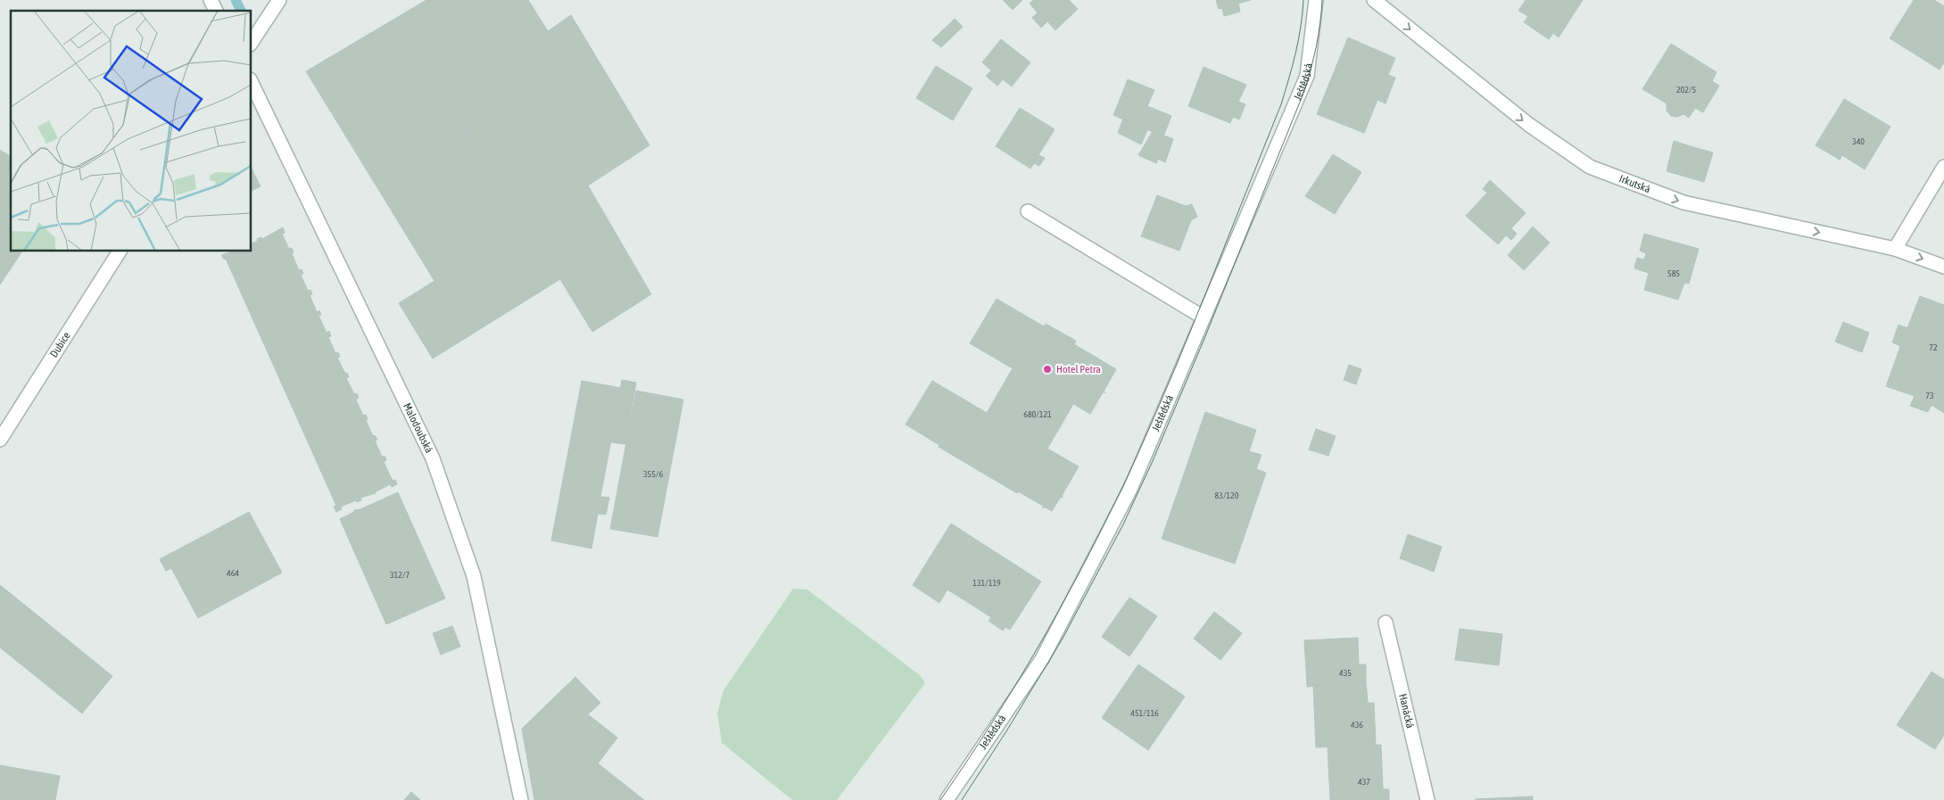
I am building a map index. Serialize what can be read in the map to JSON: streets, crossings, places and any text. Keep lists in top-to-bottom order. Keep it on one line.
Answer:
{"streets":{"street":["Ještědská","Irkutská","Dubice","Malodoubská","Hanácká"]},"one_way":["Irkutská"],"places":["Hotel Petra"],"house_numbers":["202/5","340","585","72","73","680/121","355/6","83/120","464","312/7","131/119","435","451/116","436","437"]}
